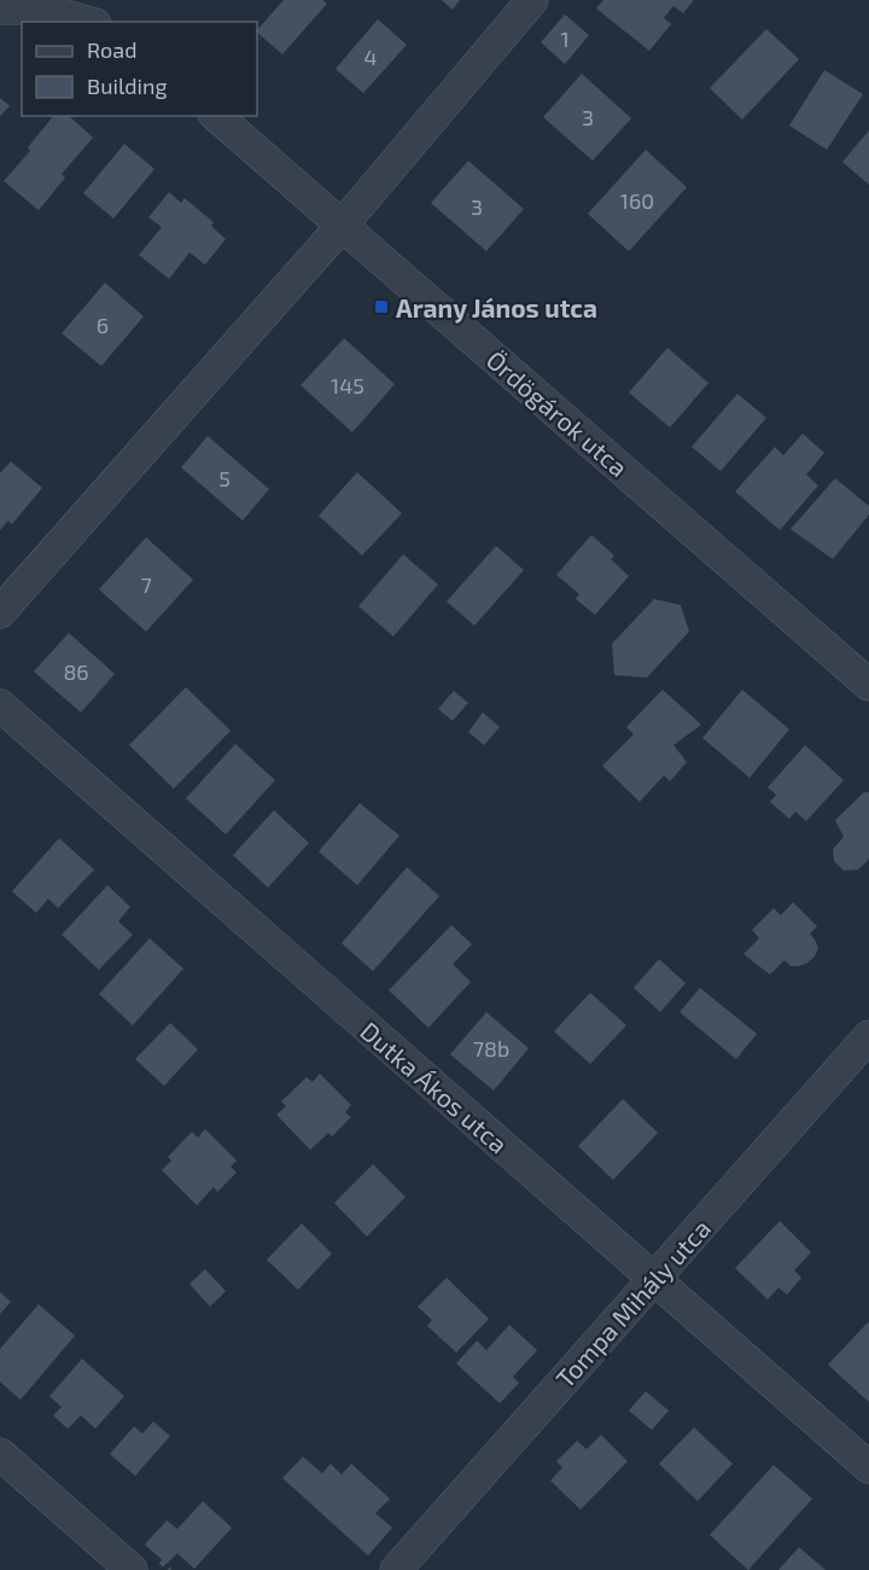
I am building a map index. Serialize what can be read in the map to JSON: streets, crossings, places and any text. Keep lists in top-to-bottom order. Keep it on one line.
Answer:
{"streets":{"street":["Ördögárok utca","Dutka Ákos utca","Tompa Mihály utca"]},"crossings":[["Dutka Ákos utca","Tompa Mihály utca"]],"places":{"transit":["Arany János utca"]},"house_numbers":["1","4","3","160","3","6","145","5","7","86","78b"],"legend":["Road","Building"]}
